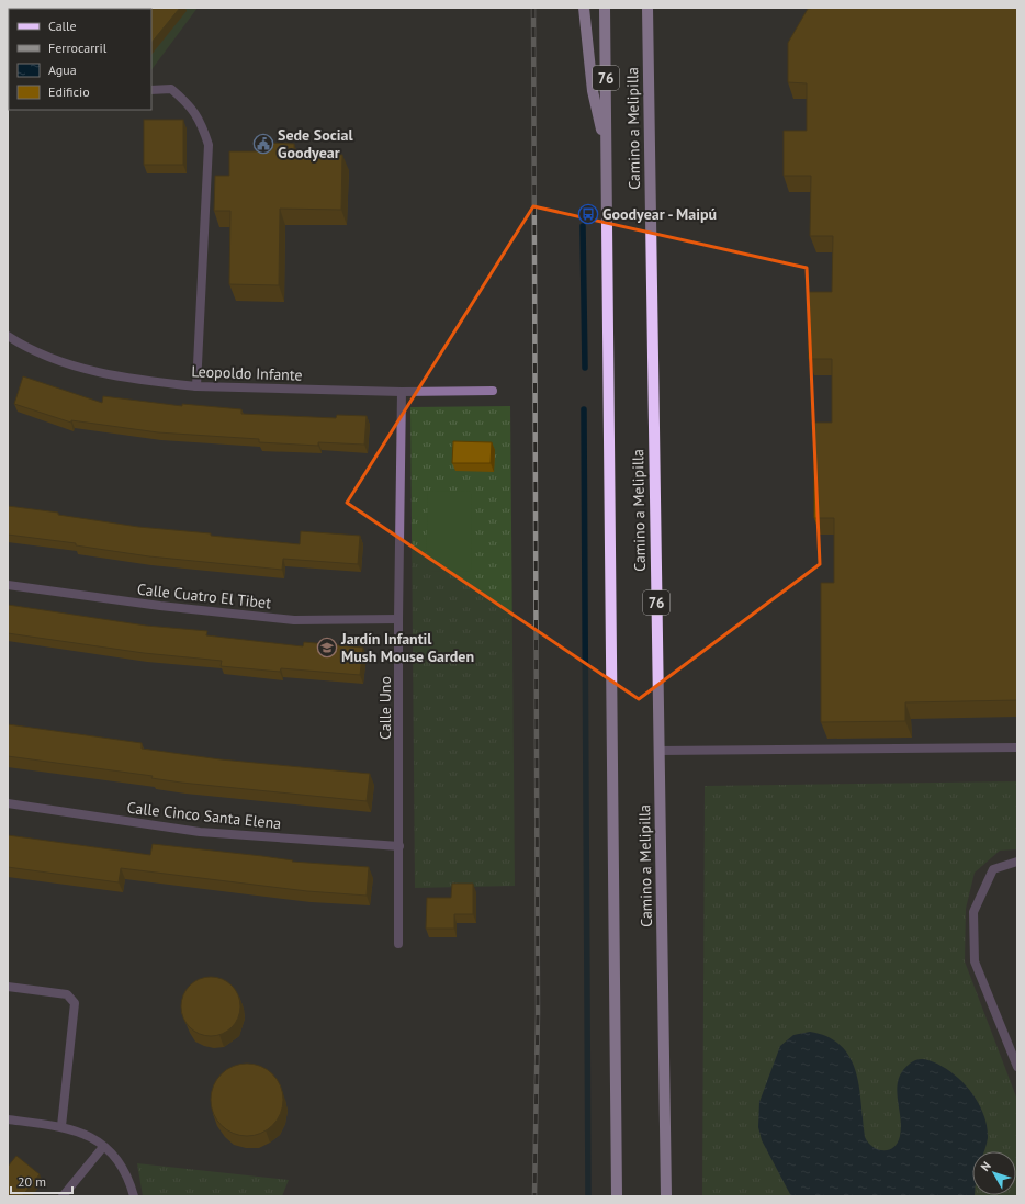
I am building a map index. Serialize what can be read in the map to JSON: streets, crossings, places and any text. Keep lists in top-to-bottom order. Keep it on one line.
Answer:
{"streets":{"main road":["76","Camino a Melipilla"],"street":["Leopoldo Infante","Calle Cuatro El Tibet","Calle Uno","Calle Cinco Santa Elena"]},"crossings":[["Leopoldo Infante","Calle Uno"],["Calle Cuatro El Tibet","Calle Uno"],["Calle Uno","Calle Cinco Santa Elena"]],"places":{"public building":["Sede Social Goodyear"],"bus stop":["Goodyear - Maipú"],"school or university":["Jardín Infantil Mush Mouse Garden"]},"legend":["Calle","Ferrocarril","Agua","Edificio"],"scale_bar":"20 m","north":"top left"}
